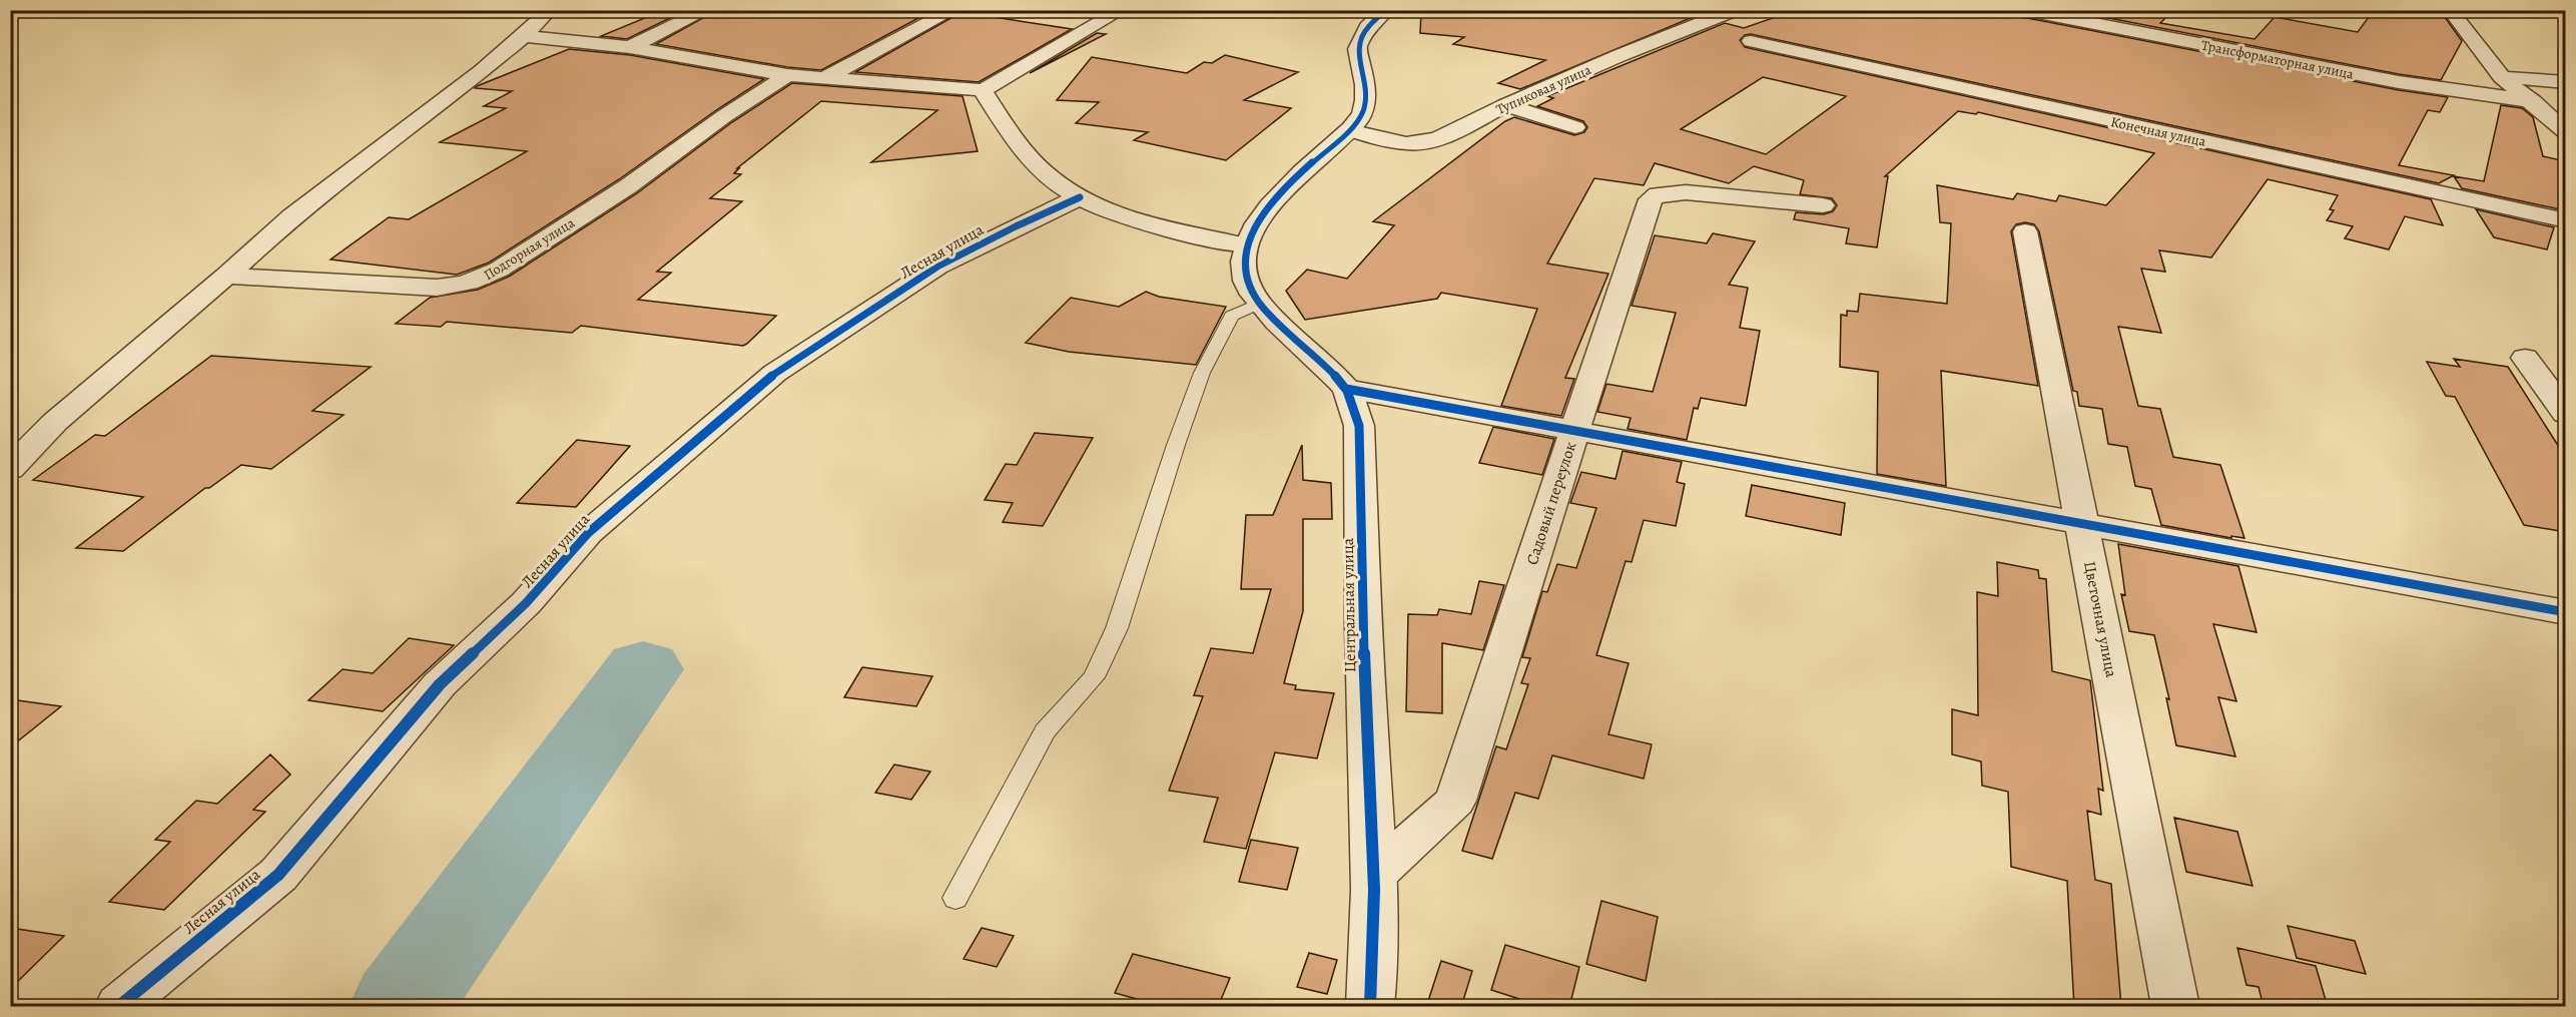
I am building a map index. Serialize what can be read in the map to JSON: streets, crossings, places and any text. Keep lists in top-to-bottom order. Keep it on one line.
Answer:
{"streets":{"street":["Трансформаторная улица","Тупиковая улица","Конечная улица","Подгорная улица","Лесная улица","Садовый переулок","Центральная улица","Цветочная улица"]},"crossings":[["Садовый переулок","Центральная улица"]]}
